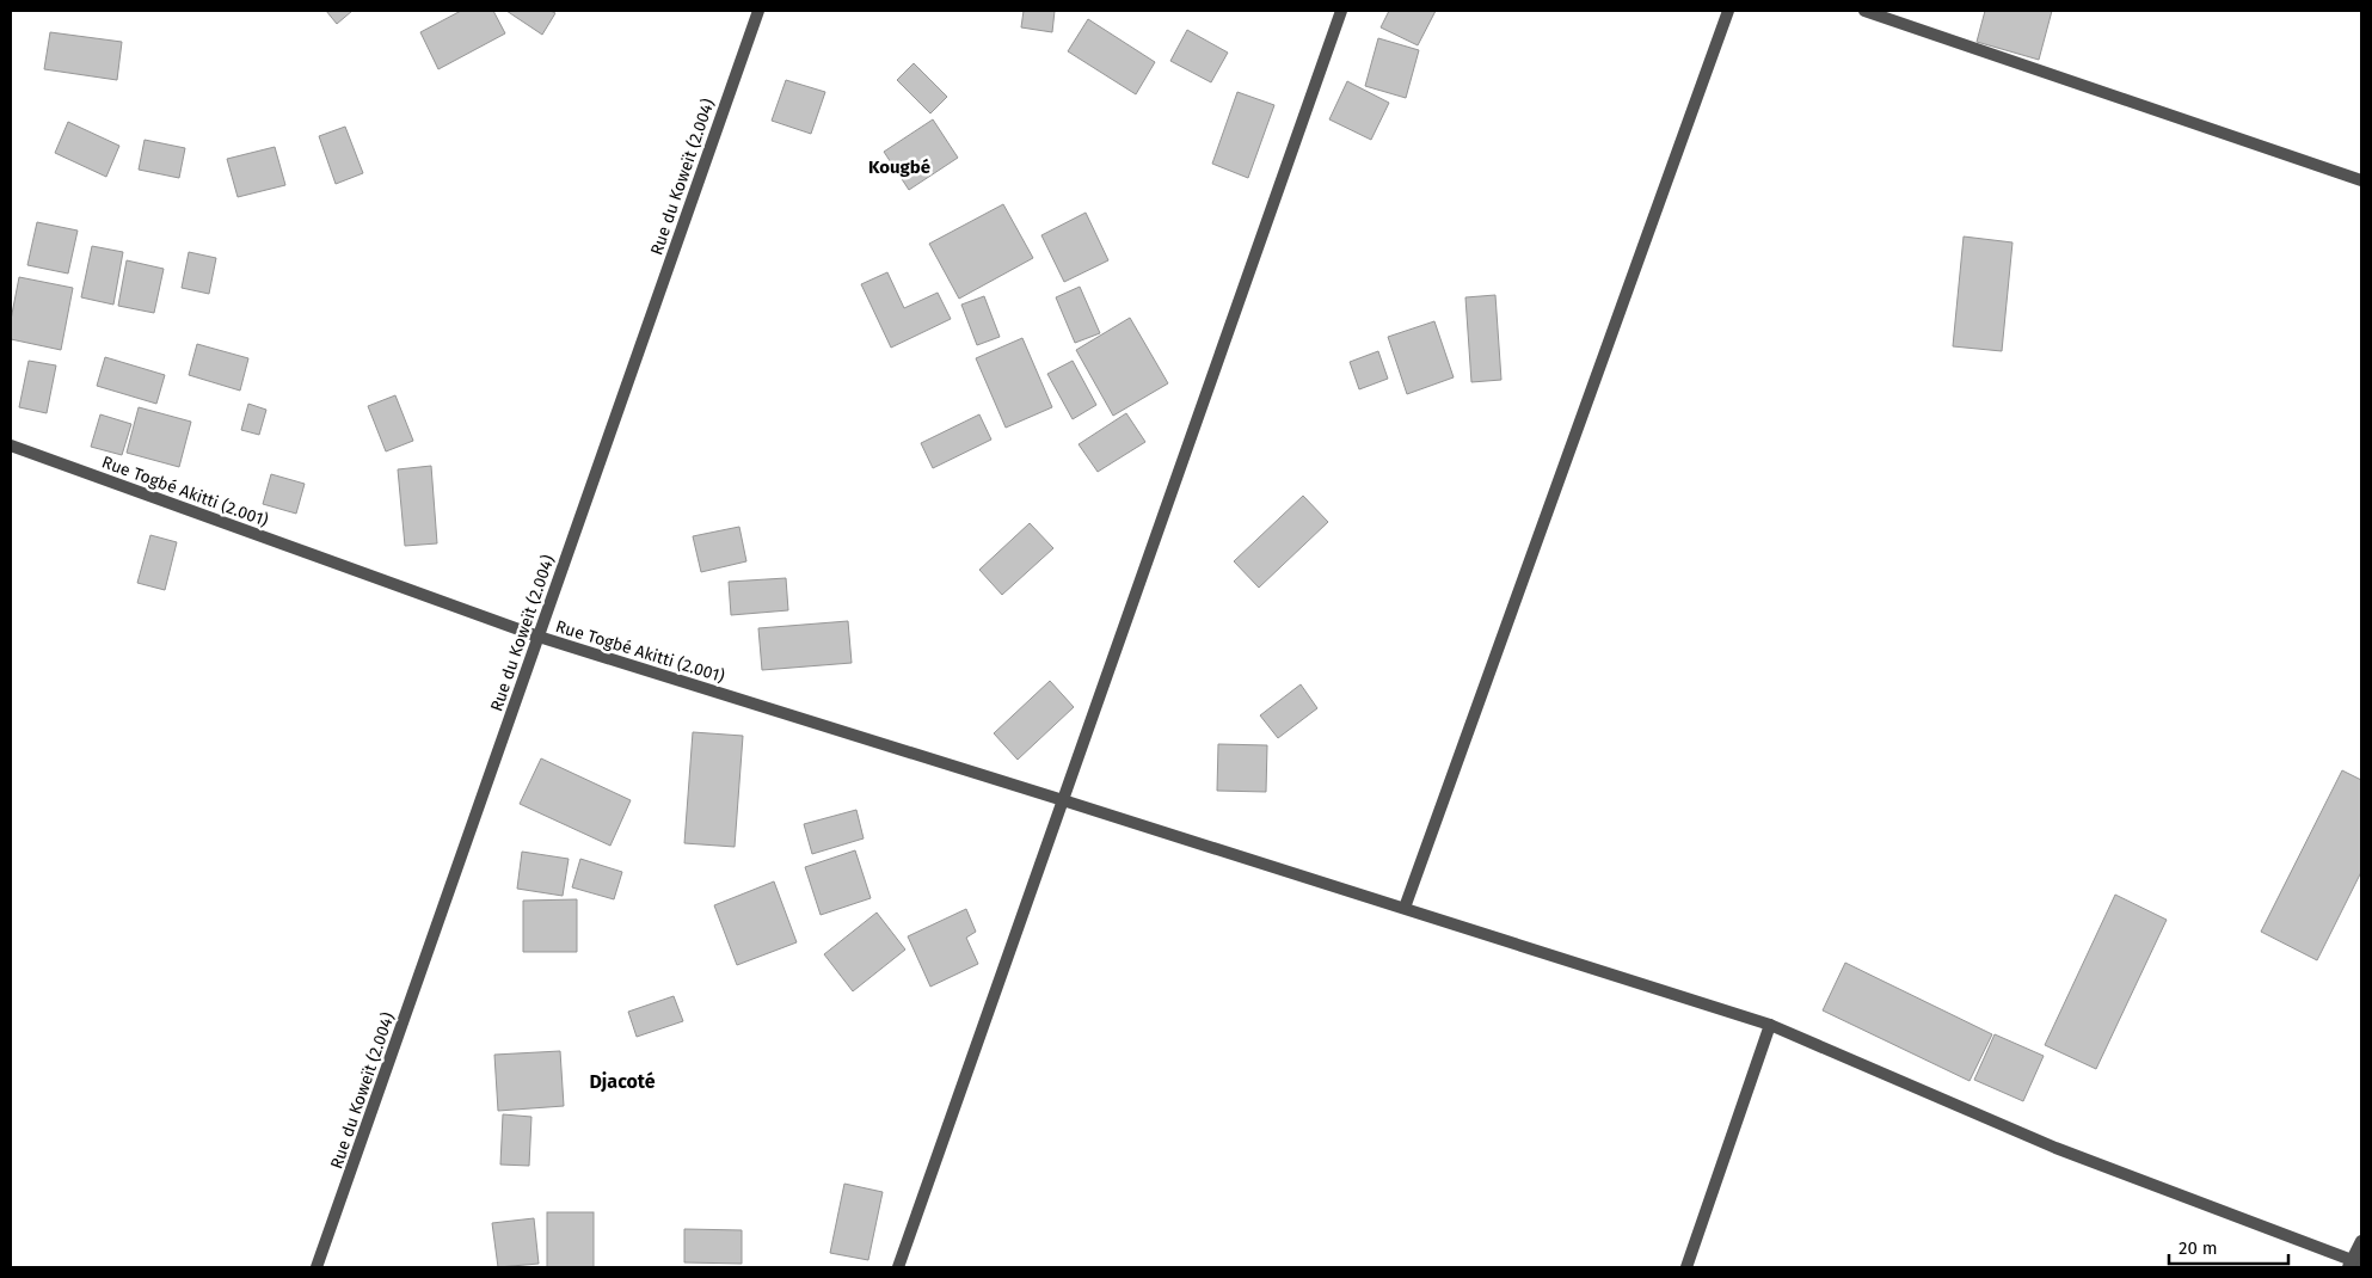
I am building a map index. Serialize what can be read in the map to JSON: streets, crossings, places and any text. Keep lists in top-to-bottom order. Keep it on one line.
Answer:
{"streets":{"street":["Rue du Koweït (2.004)","Rue Togbé Akitti (2.001)"]},"crossings":[["Rue du Koweït (2.004)","Rue Togbé Akitti (2.001)"]],"districts":["Kougbé","Djacoté"],"scale_bar":"20 m"}
